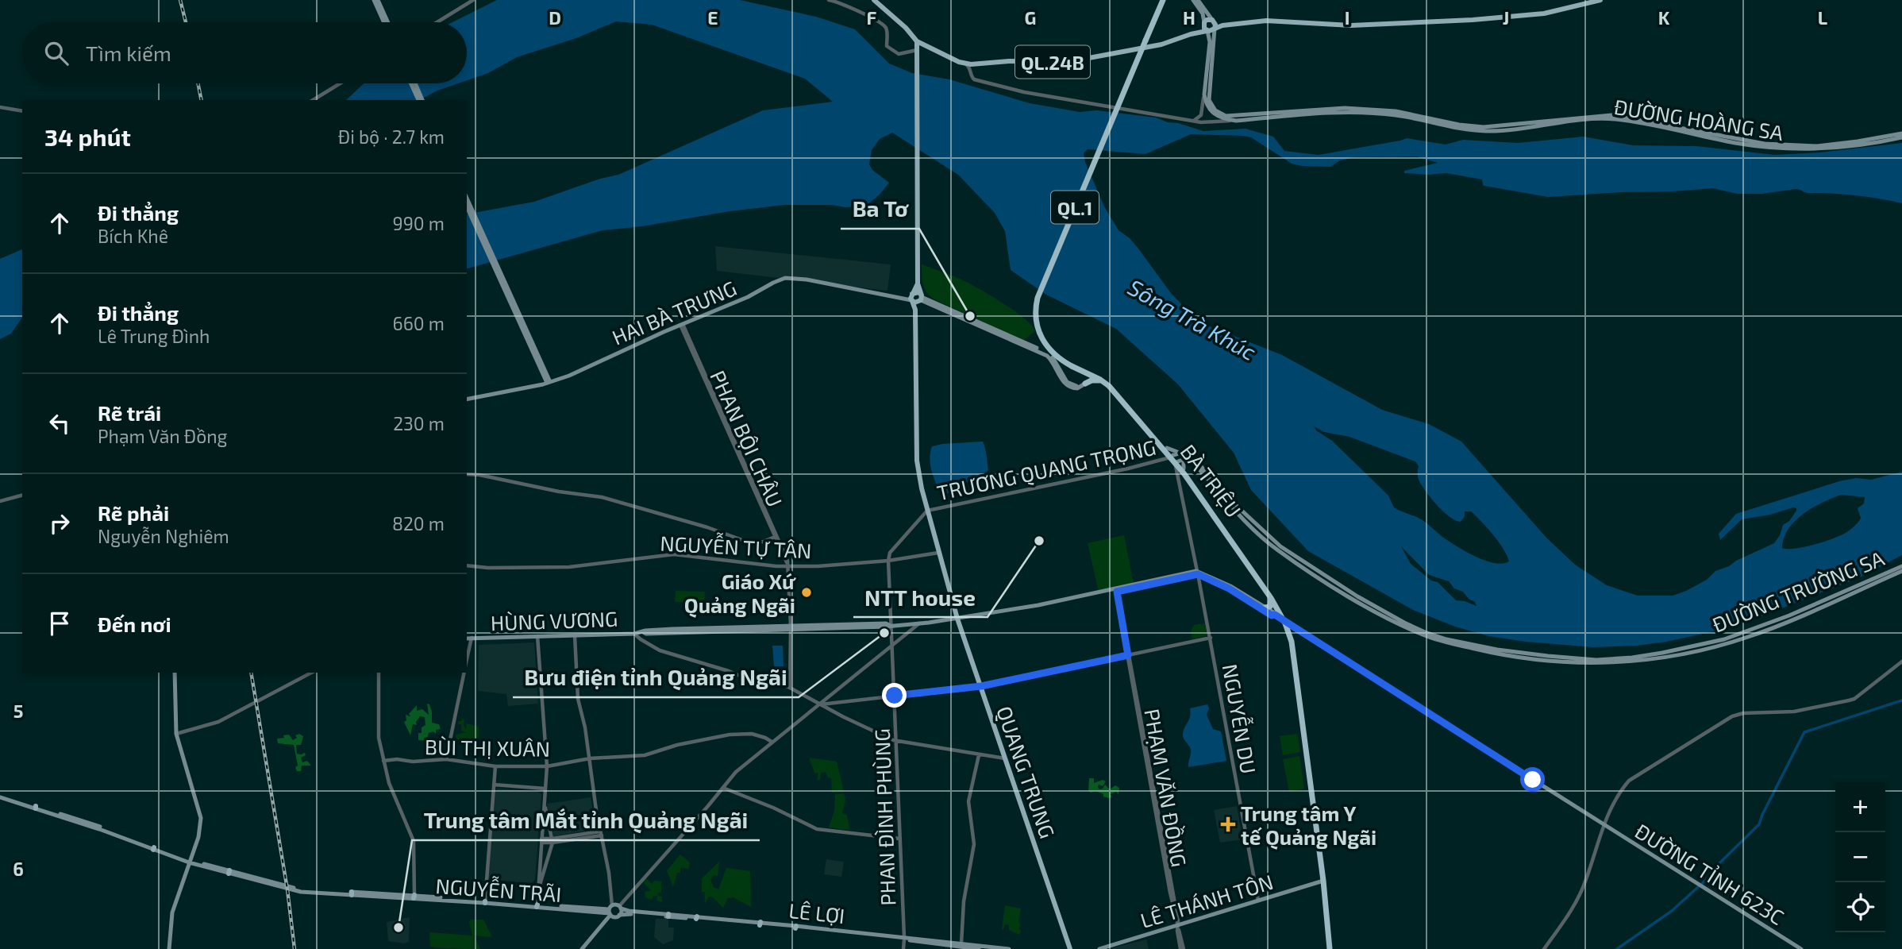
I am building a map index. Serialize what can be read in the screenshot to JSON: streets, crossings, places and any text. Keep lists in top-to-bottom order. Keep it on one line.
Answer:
{"streets":{"highway":["QL.1","BÀ TRIỆU"],"main road":["QL.24B","ĐƯỜNG HOÀNG SA","HAI BÀ TRƯNG","ĐƯỜNG TRƯỜNG SA","HÙNG VƯƠNG","QUANG TRUNG","ĐƯỜNG TỈNH 623C","NGUYỄN TRÃI","LÊ THÁNH TÔN","LÊ LỢI"],"street":["PHAN BỘI CHÂU","TRƯƠNG QUANG TRỌNG","NGUYỄN TỰ TÂN","NGUYỄN DU","BÙI THỊ XUÂN","PHẠM VĂN ĐỒNG","PHAN ĐÌNH PHÙNG"]},"crossings":[["QL.24B","ĐƯỜNG HOÀNG SA"],["QL.1","BÀ TRIỆU"],["QL.1","ĐƯỜNG TỈNH 623C"],["QL.1","LÊ THÁNH TÔN"],["HAI BÀ TRƯNG","PHAN BỘI CHÂU"],["HAI BÀ TRƯNG","QUANG TRUNG"],["PHAN BỘI CHÂU","NGUYỄN TỰ TÂN"],["PHAN BỘI CHÂU","HÙNG VƯƠNG"],["TRƯƠNG QUANG TRỌNG","BÀ TRIỆU"],["TRƯƠNG QUANG TRỌNG","QUANG TRUNG"],["BÀ TRIỆU","ĐƯỜNG TRƯỜNG SA"],["BÀ TRIỆU","NGUYỄN DU"],["BÀ TRIỆU","QUANG TRUNG"],["BÀ TRIỆU","ĐƯỜNG TỈNH 623C"],["NGUYỄN TỰ TÂN","QUANG TRUNG"],["NGUYỄN TỰ TÂN","PHAN ĐÌNH PHÙNG"],["HÙNG VƯƠNG","NGUYỄN DU"],["HÙNG VƯƠNG","QUANG TRUNG"],["HÙNG VƯƠNG","PHẠM VĂN ĐỒNG"],["HÙNG VƯƠNG","PHAN ĐÌNH PHÙNG"],["NGUYỄN DU","LÊ THÁNH TÔN"],["PHẠM VĂN ĐỒNG","LÊ THÁNH TÔN"],["PHAN ĐÌNH PHÙNG","LÊ LỢI"],["NGUYỄN TRÃI","LÊ LỢI"]],"water":["Sông Trà Khúc"],"places":{"other":["Ba Tơ","NTT house","Giáo Xứ Quảng Ngãi","Bưu điện tỉnh Quảng Ngãi","Trung tâm Mắt tỉnh Quảng Ngãi"],"health":["Trung tâm Y tế Quảng Ngãi"]},"page":{"search":"Tìm kiếm","heading":["34 phút","Đi bộ · 2.7 km"],"list":[["Đi thẳng","Bích Khê","990 m"],["Đi thẳng","Lê Trung Đình","660 m"],["Rẽ trái","Phạm Văn Đồng","230 m"],["Rẽ phải","Nguyễn Nghiêm","820 m"],"Đến nơi"],"map_buttons":["+","−"]},"grid":{"columns":["D","E","F","G","H","I","J","K","L"],"rows":["5","6"]}}
